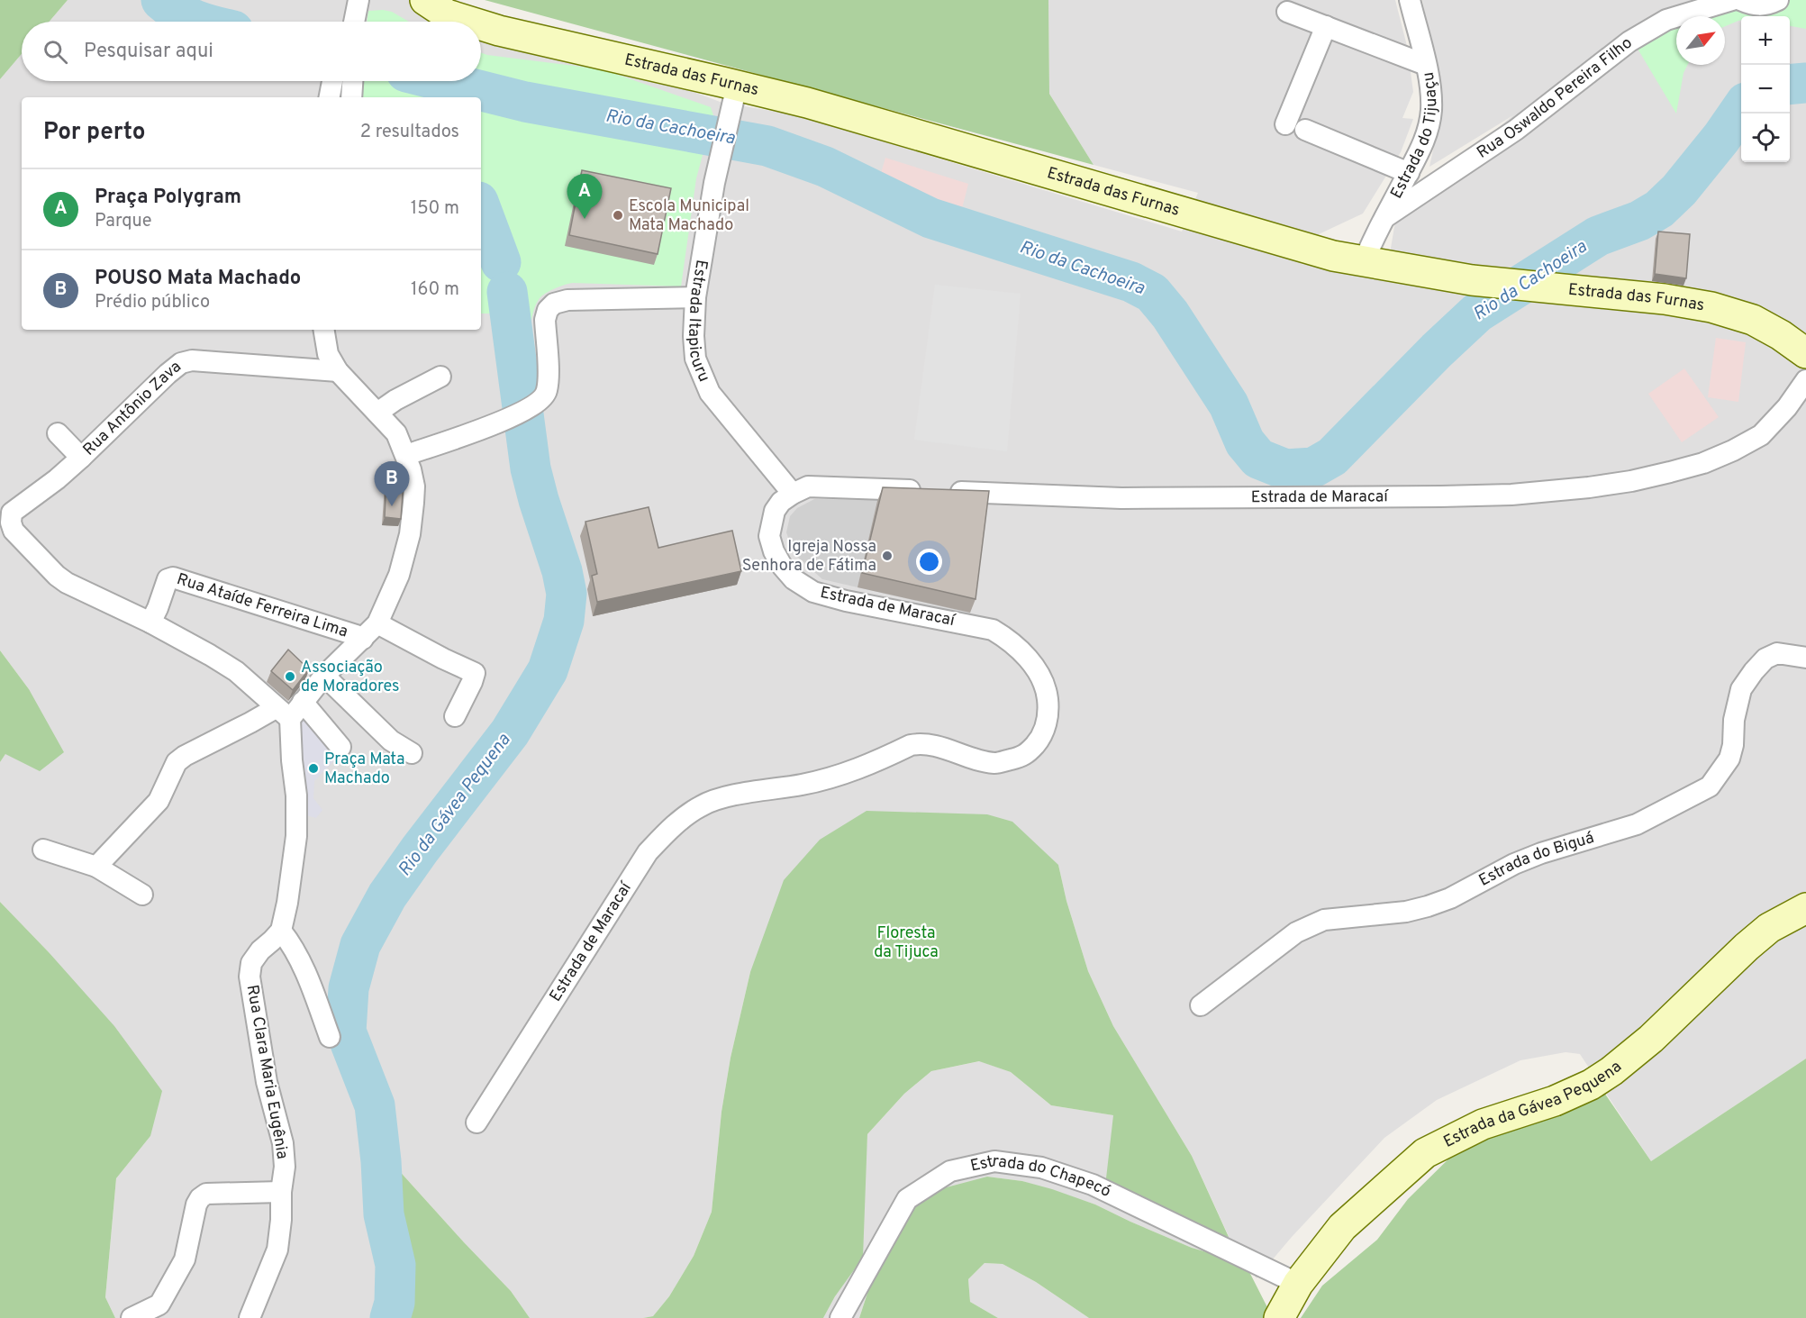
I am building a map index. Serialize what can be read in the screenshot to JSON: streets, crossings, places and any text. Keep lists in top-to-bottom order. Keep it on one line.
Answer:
{"streets":{"main road":["Estrada das Furnas","Estrada da Gávea Pequena"],"street":["Rua Oswaldo Pereira Filho","Estrada do Tijuaçu","Estrada Itapicuru","Rua Antônio Zava","Estrada de Maracaí","Rua Ataíde Ferreira Lima","Estrada do Biguá","Rua Clara Maria Eugênia","Estrada do Chapecó"]},"crossings":[["Estrada das Furnas","Estrada do Tijuaçu"],["Estrada das Furnas","Estrada Itapicuru"],["Rua Oswaldo Pereira Filho","Estrada do Tijuaçu"],["Estrada Itapicuru","Estrada de Maracaí"],["Rua Antônio Zava","Rua Ataíde Ferreira Lima"],["Estrada da Gávea Pequena","Estrada do Chapecó"]],"water":["Rio da Cachoeira","Rio da Gávea Pequena"],"parks":["Floresta da Tijuca"],"places":["Escola Municipal Mata Machado","Igreja Nossa Senhora de Fátima","Associação de Moradores","Praça Mata Machado"],"north":"top right","page":{"map_buttons":["+","−"],"search":"Pesquisar aqui","heading":["Por perto","2 resultados"],"list":[{"mark":"A","name":"Praça Polygram","note":"Parque","value":"150 m"},{"mark":"B","name":"POUSO Mata Machado","note":"Prédio público","value":"160 m"}],"pins":["A","B"]}}
